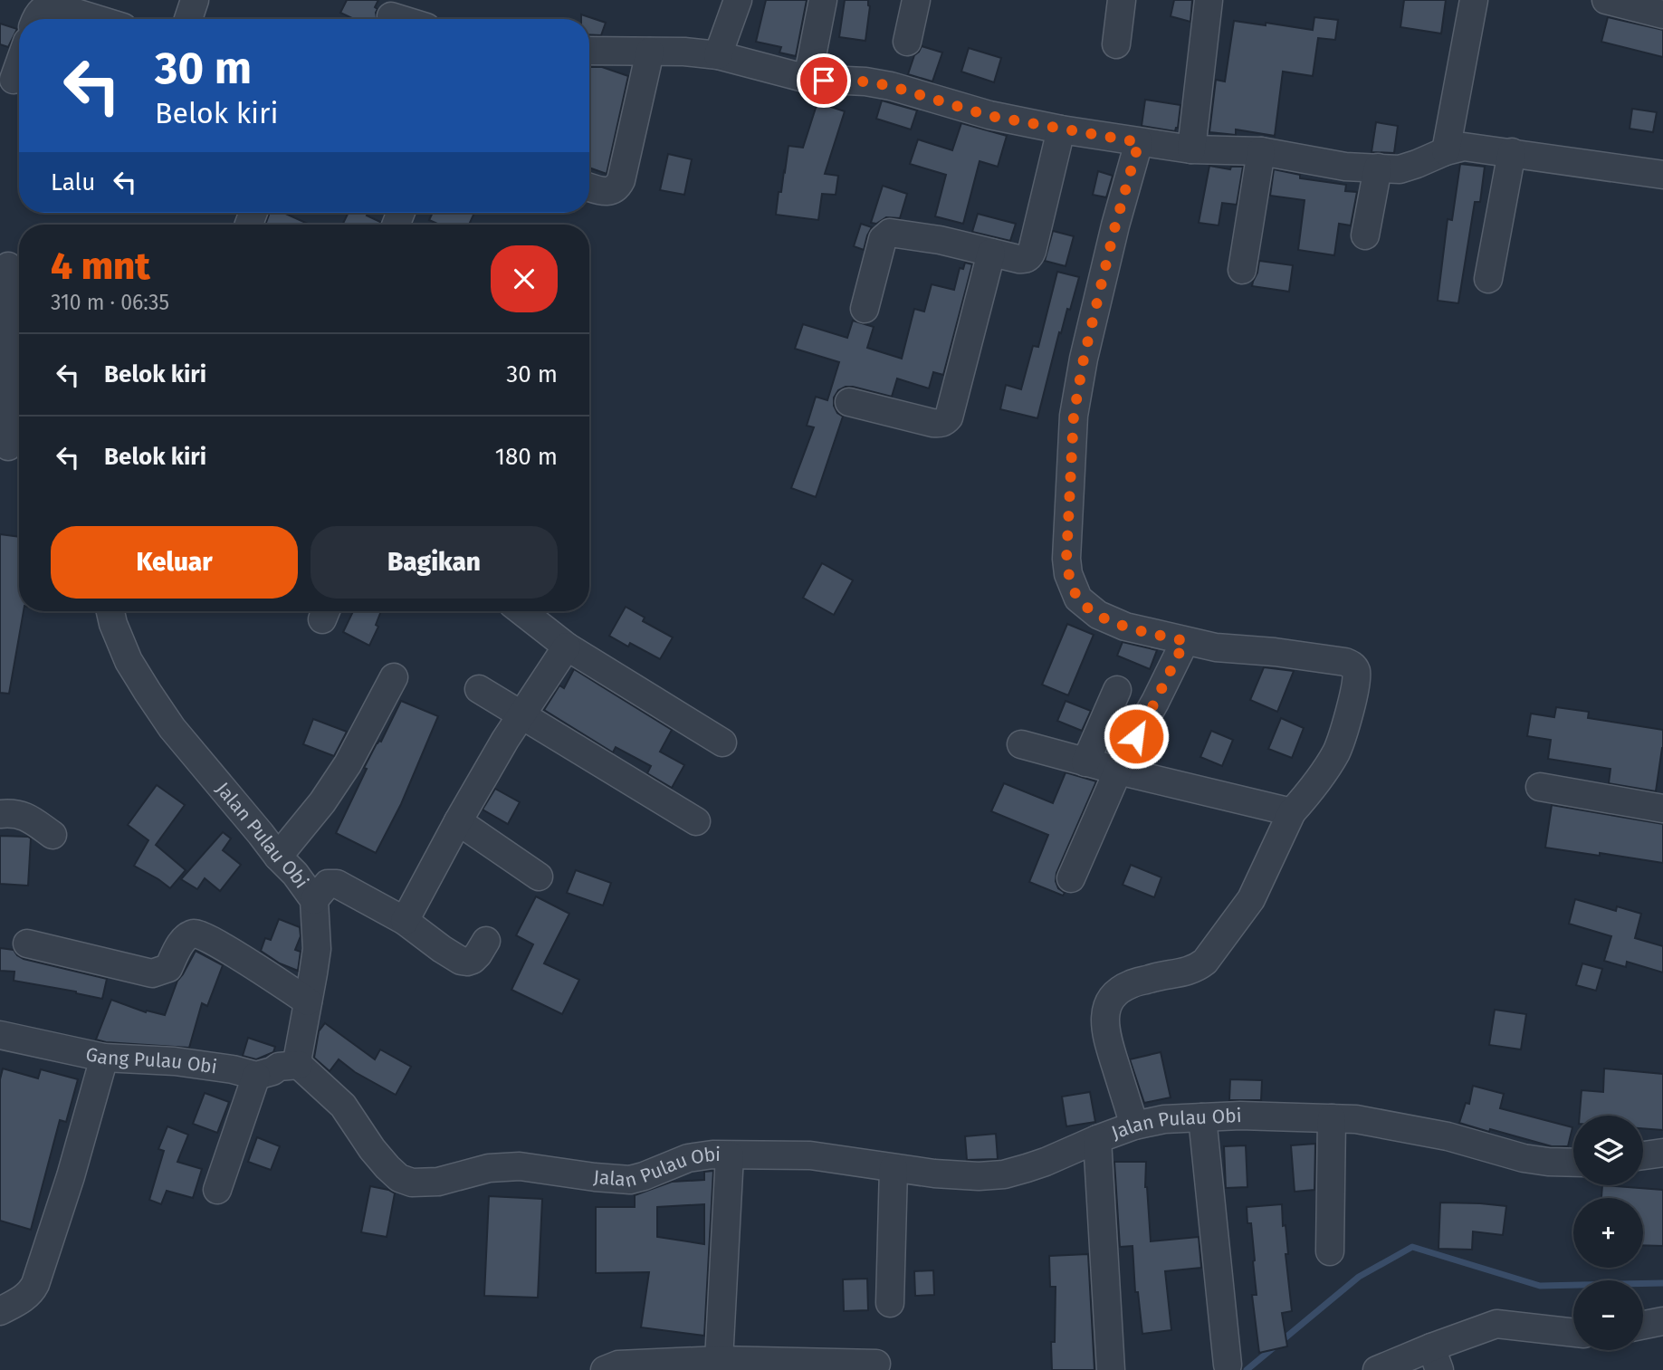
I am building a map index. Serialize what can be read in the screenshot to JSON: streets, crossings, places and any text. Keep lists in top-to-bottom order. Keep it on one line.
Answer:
{"streets":{"street":["Jalan Pulau Obi","Gang Pulau Obi"]},"page":{"turn":["30 m","Belok kiri"],"then":"Lalu","heading":["4 mnt","310 m · 06:35"],"list":[{"name":"Belok kiri","value":"30 m"},{"name":"Belok kiri","value":"180 m"}],"buttons":["Keluar","Bagikan"],"map_buttons":["+","−"]}}
